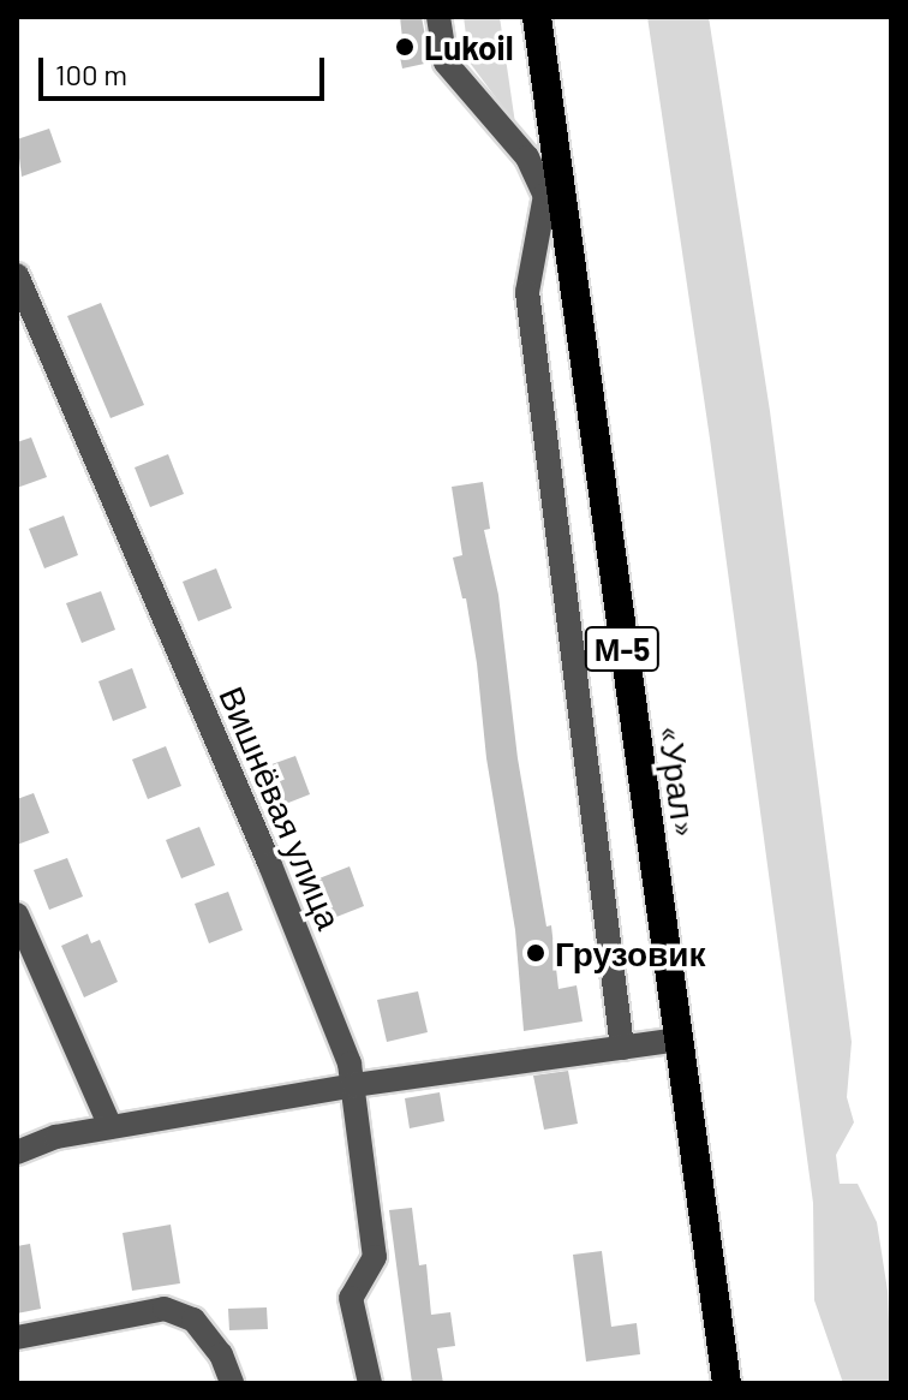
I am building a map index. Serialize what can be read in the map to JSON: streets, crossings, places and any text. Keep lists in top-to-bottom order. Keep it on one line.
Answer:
{"streets":{"highway":["М-5","«Урал»"],"street":["Вишнёвая улица"]},"places":["Lukoil","Грузовик"],"scale_bar":"100 m"}
